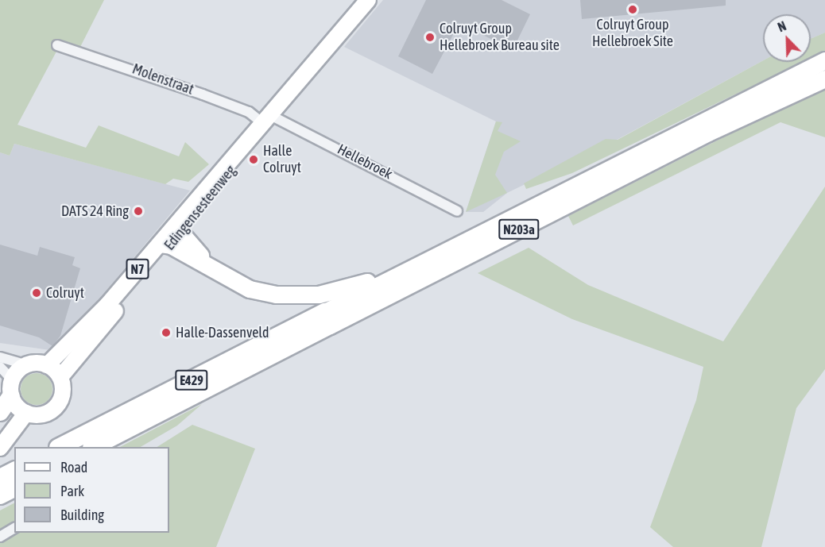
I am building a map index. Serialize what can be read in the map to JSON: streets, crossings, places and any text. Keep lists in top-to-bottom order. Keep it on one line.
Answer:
{"streets":{"highway":["N203a","E429"],"main road":["Edingensesteenweg","N7"],"street":["Molenstraat","Hellebroek"]},"crossings":[["Molenstraat","Hellebroek"],["Molenstraat","Edingensesteenweg"],["Hellebroek","Edingensesteenweg"],["N203a","E429"]],"places":["Colruyt Group Hellebroek Site","Colruyt Group Hellebroek Bureau site","Halle Colruyt","DATS 24 Ring","Colruyt","Halle-Dassenveld"],"legend":["Road","Park","Building"],"north":"top left"}
